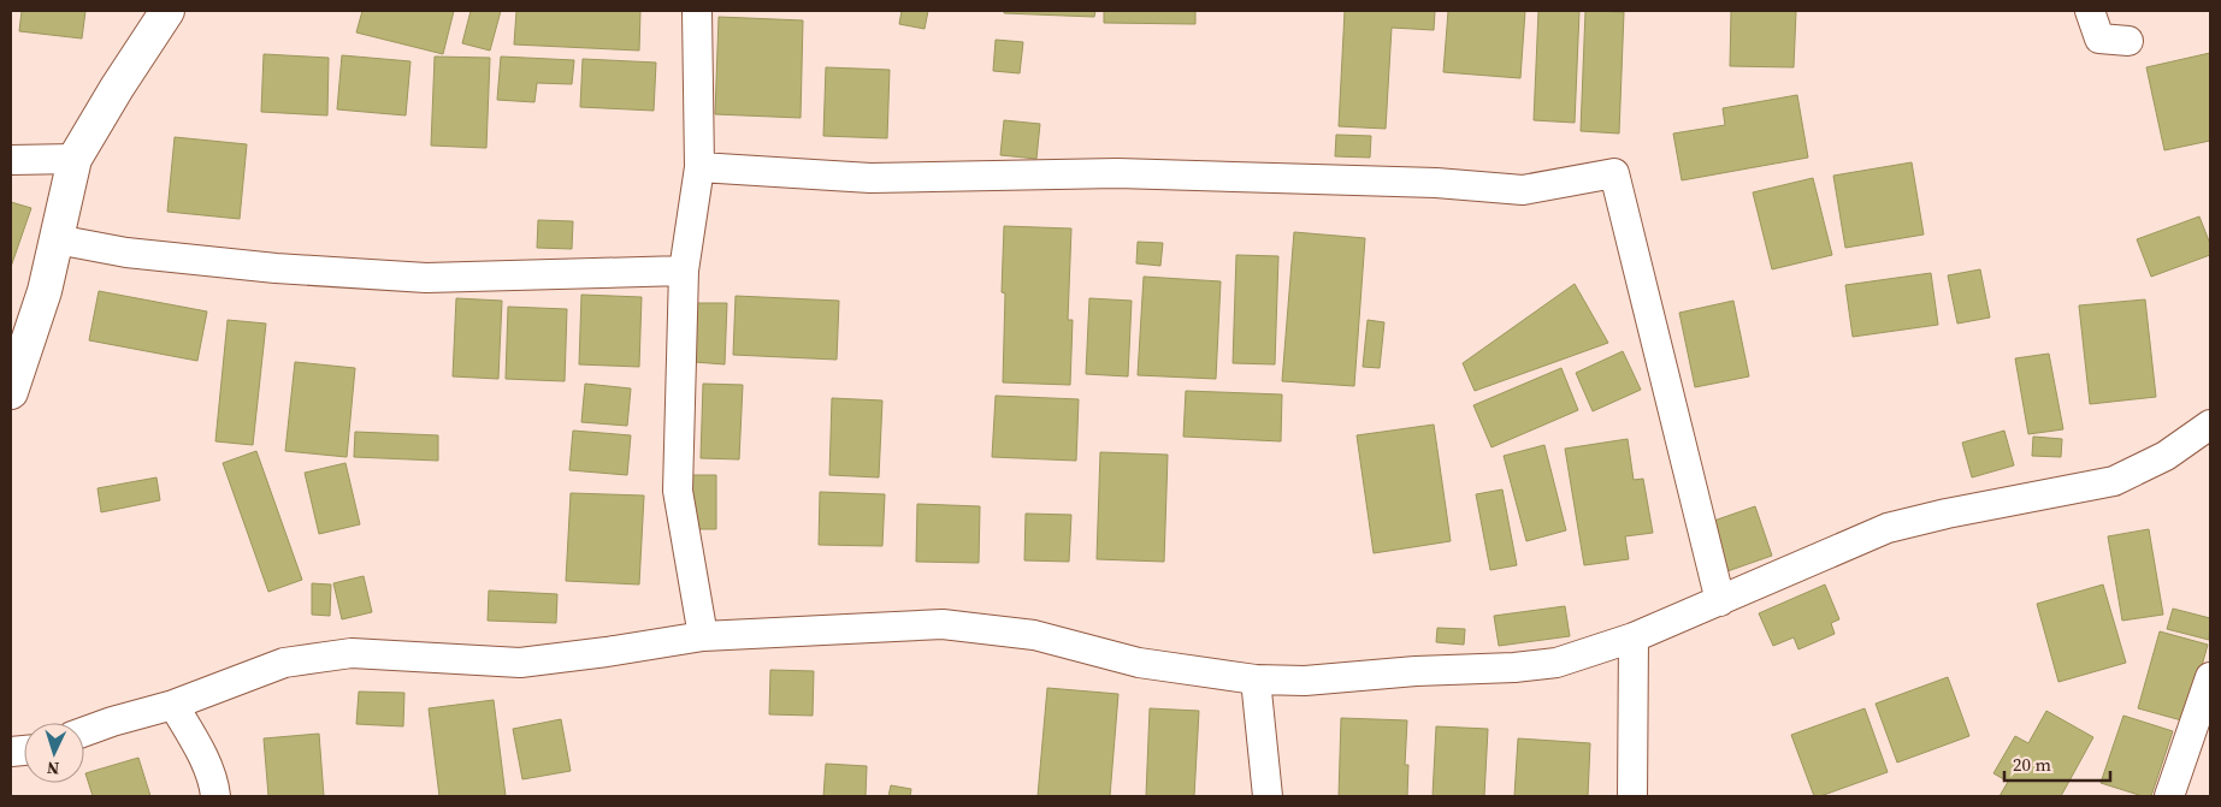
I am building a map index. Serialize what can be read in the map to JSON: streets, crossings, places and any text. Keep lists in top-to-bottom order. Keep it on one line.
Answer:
{"scale_bar":"20 m","north":"bottom"}
